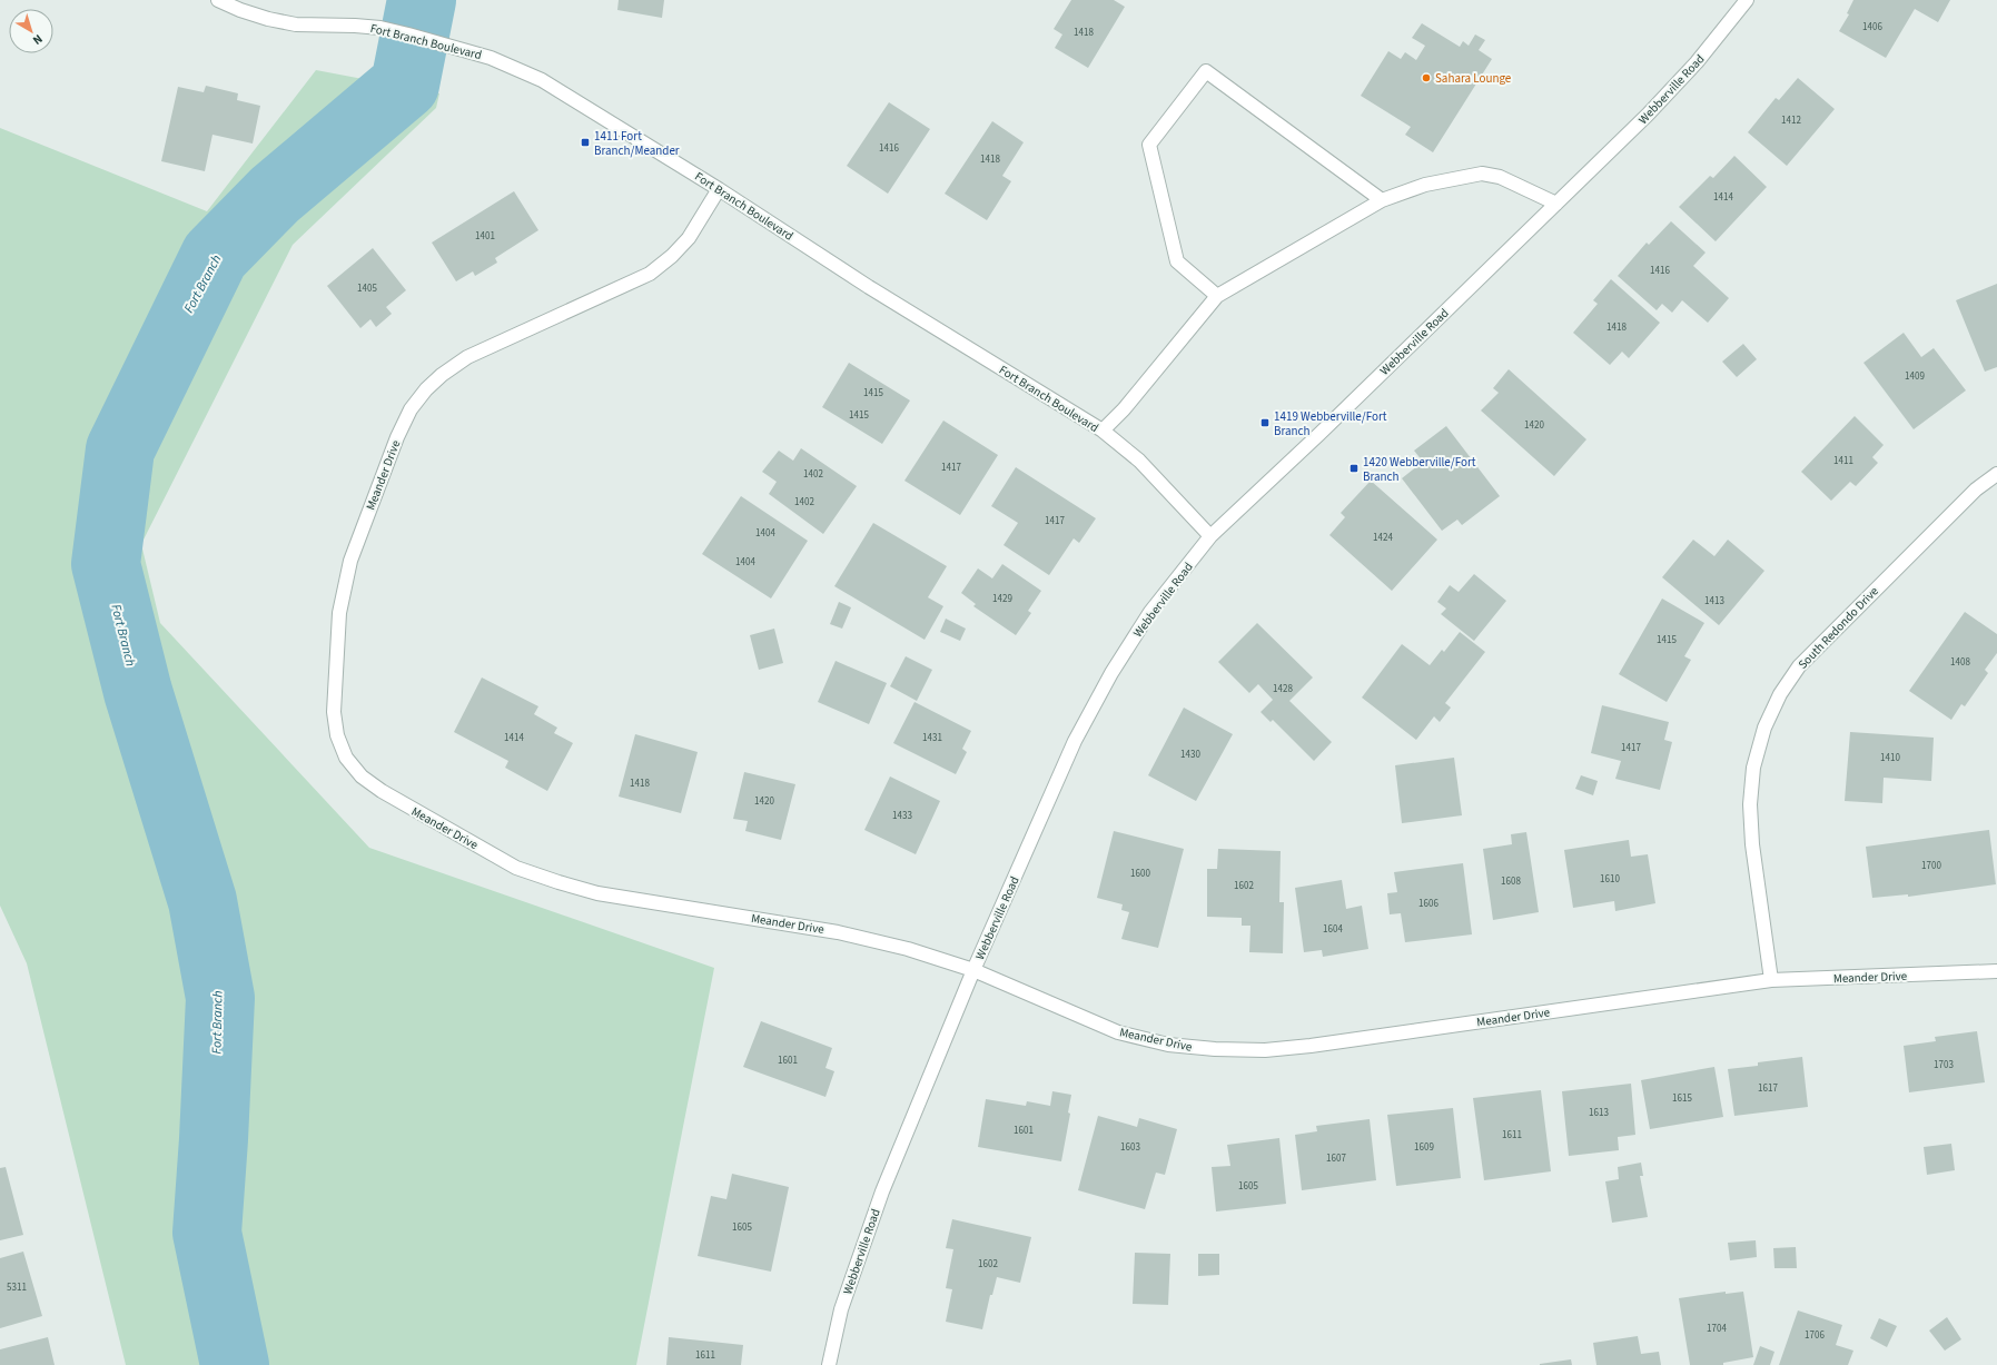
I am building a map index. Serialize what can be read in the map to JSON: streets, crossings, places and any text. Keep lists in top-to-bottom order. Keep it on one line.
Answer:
{"streets":{"street":["Fort Branch Boulevard","Webberville Road","Meander Drive","South Redondo Drive"]},"crossings":[["Fort Branch Boulevard","Webberville Road"],["Fort Branch Boulevard","Meander Drive"],["Webberville Road","Meander Drive"],["Meander Drive","South Redondo Drive"]],"water":["Fort Branch"],"places":{"other":["Sahara Lounge"],"transit":["1411 Fort Branch/Meander","1419 Webberville/Fort Branch","1420 Webberville/Fort Branch"]},"house_numbers":["1406","1418","1412","1416","1418","1414","1401","1416","1405","1418","1409","1415","1415","1420","1411","1417","1402","1402","1417","1404","1424","1404","1429","1413","1415","1408","1428","1414","1431","1417","1430","1410","1418","1420","1433","1700","1600","1610","1608","1602","1606","1604","1601","1703","1617","1615","1613","1601","1611","1603","1609","1607","1605","1605","1602","5311","1704","1706","1611"],"north":"bottom right"}
